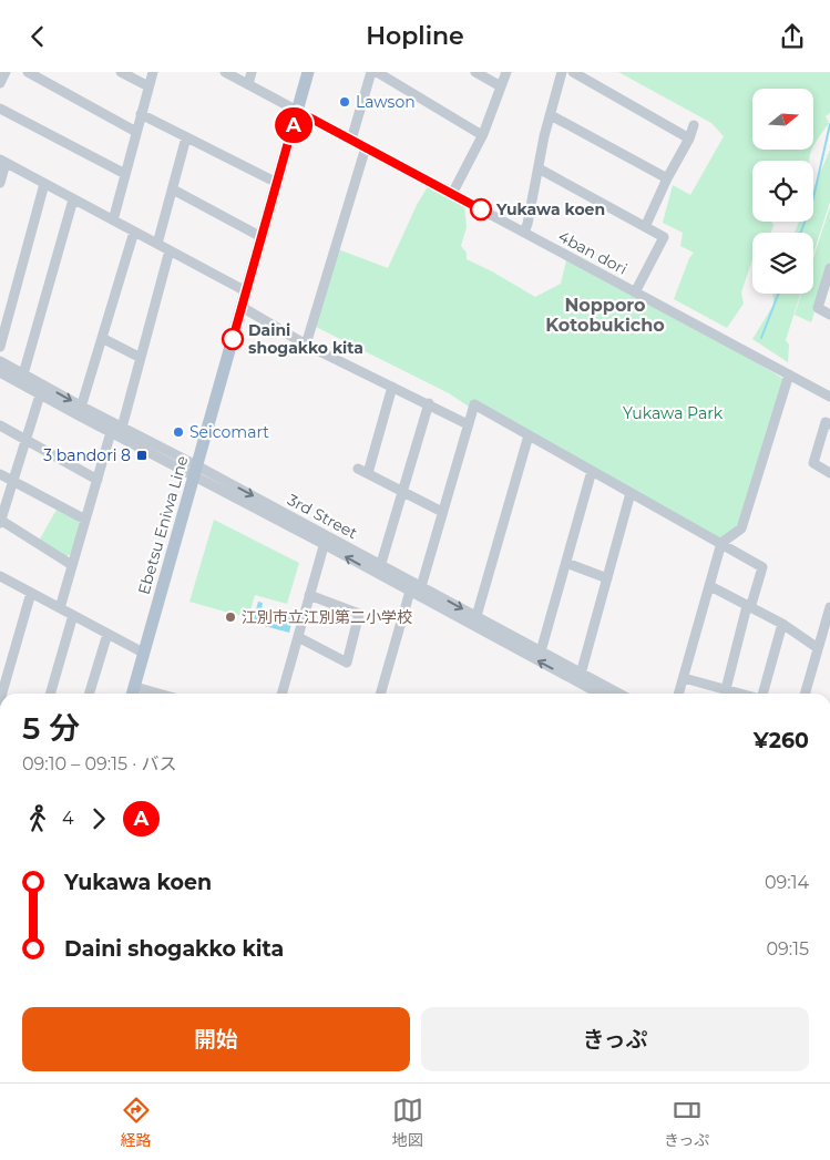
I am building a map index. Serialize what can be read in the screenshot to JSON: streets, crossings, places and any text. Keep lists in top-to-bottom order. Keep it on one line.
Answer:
{"streets":{"main road":["Ebetsu Eniwa Line"],"street":["4ban dori","3rd Street"]},"crossings":[["4ban dori","Ebetsu Eniwa Line"],["3rd Street","Ebetsu Eniwa Line"]],"districts":["Nopporo Kotobukicho"],"parks":["Yukawa Park"],"places":{"other":["Lawson","Yukawa koen","Daini shogakko kita","Seicomart","江別市立江別第二小学校"],"transit":["3 bandori 8"]},"lines":["bus line A"],"north":"right","page":{"header":"Hopline","on_map":"A","heading":["5 分","09:10 – 09:15 · バス","¥260"],"legs":["4","A"],"list":[{"name":"Yukawa koen","value":"09:14"},{"name":"Daini shogakko kita","value":"09:15"}],"buttons":["開始","きっぷ"],"tabs":["経路","地図","きっぷ"]}}
